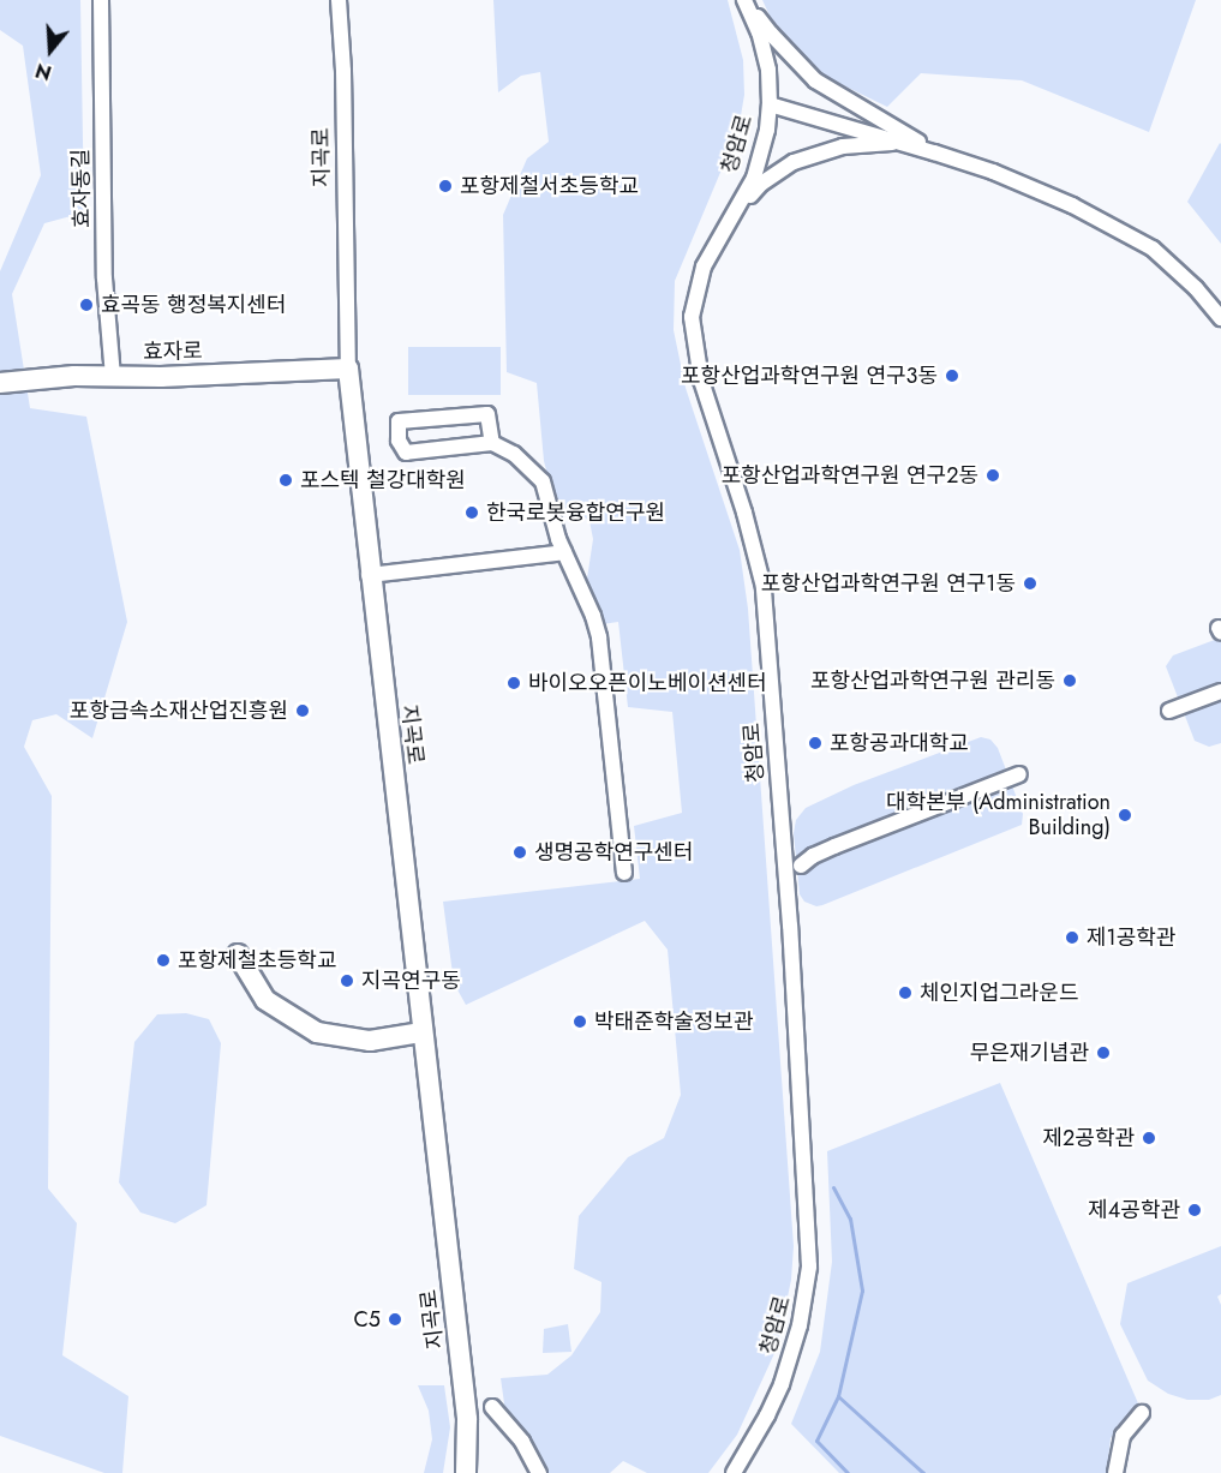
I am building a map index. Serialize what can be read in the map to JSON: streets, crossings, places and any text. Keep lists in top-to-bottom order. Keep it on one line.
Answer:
{"streets":{"street":["청암로","지곡로","효자동길","효자로"]},"crossings":[["지곡로","효자로"],["효자동길","효자로"]],"places":["포항제철서초등학교","효곡동 행정복지센터","포항산업과학연구원 연구3동","포항산업과학연구원 연구2동","포스텍 철강대학원","한국로봇융합연구원","포항산업과학연구원 연구1동","포항산업과학연구원 관리동","바이오오픈이노베이션센터","포항금속소재산업진흥원","포항공과대학교","대학본부 (Administration Building)","생명공학연구센터","제1공학관","포항제철초등학교","지곡연구동","체인지업그라운드","박태준학술정보관","무은재기념관","제2공학관","제4공학관","C5"],"north":"bottom"}
